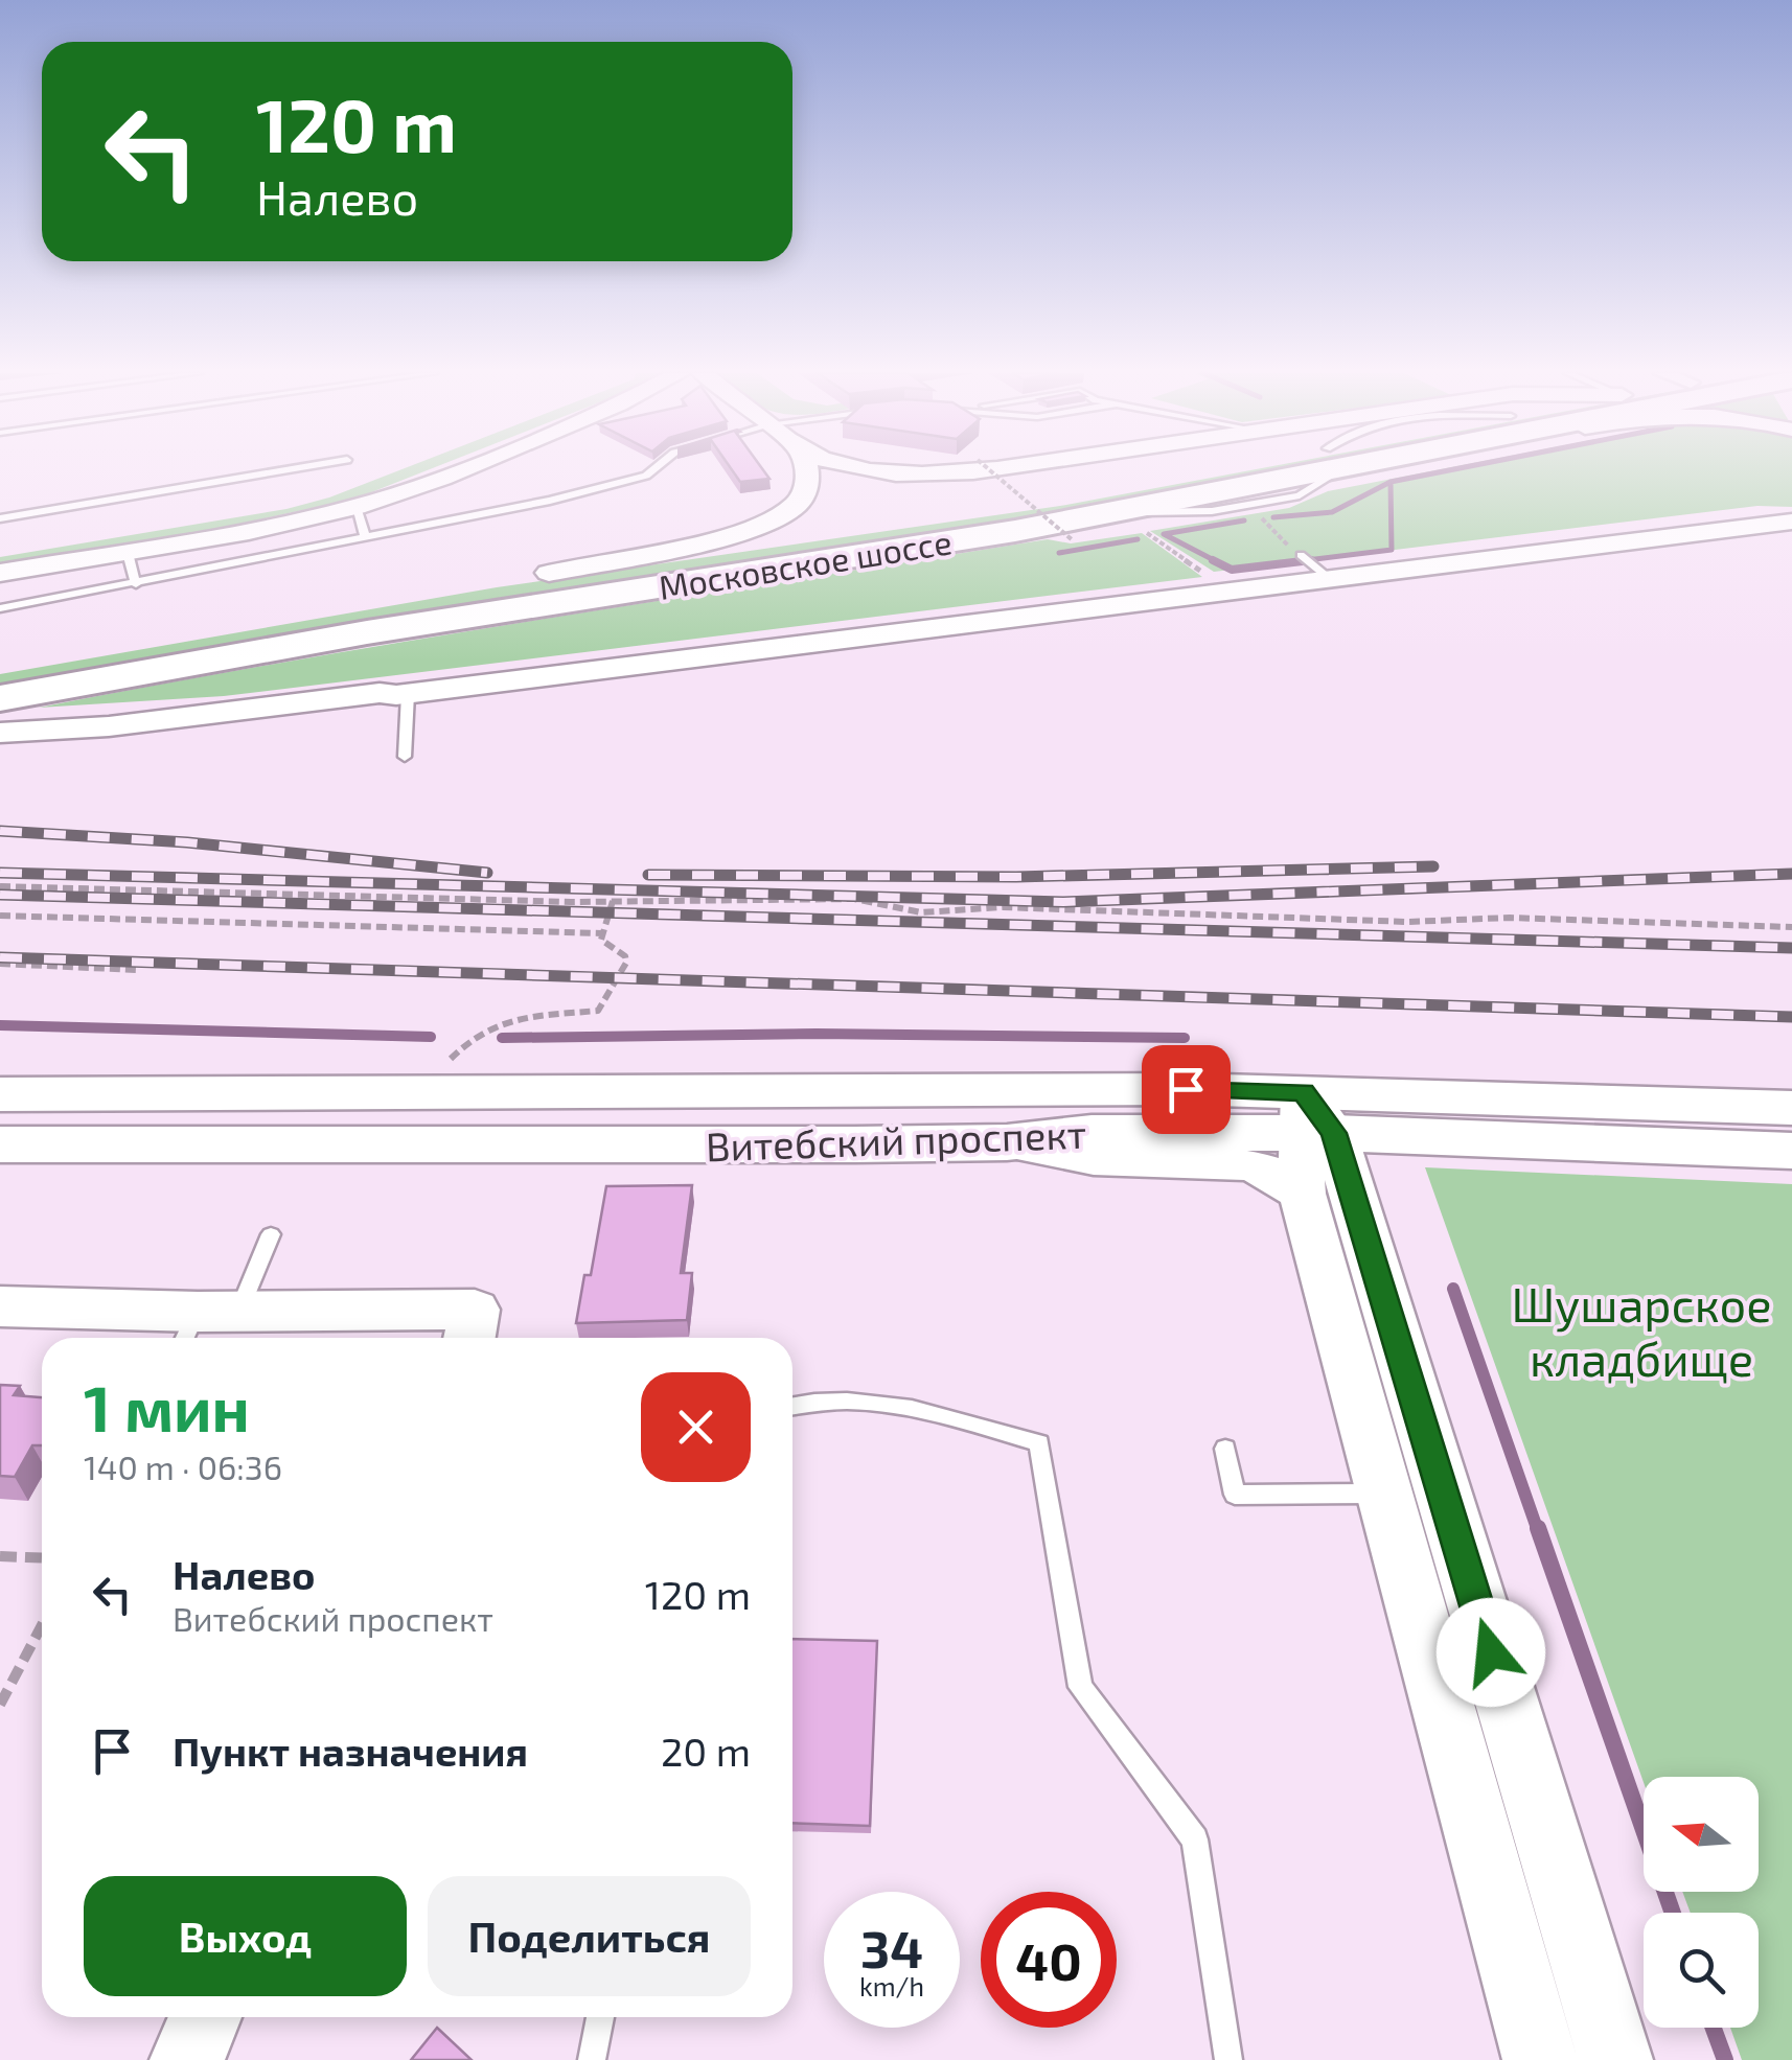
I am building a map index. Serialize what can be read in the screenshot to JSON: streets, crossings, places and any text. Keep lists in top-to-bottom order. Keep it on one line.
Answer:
{"streets":{"highway":["Московское шоссе"],"main road":["Витебский проспект"]},"parks":["Шушарское кладбище"],"north":"left","page":{"turn":["120 m","Налево"],"heading":["1 мин","140 m · 06:36"],"list":[{"name":"Налево","note":"Витебский проспект","value":"120 m"},{"name":"Пункт назначения","value":"20 m"}],"buttons":["Выход","Поделиться"],"speed":"34 km/h","limit":"40"}}
